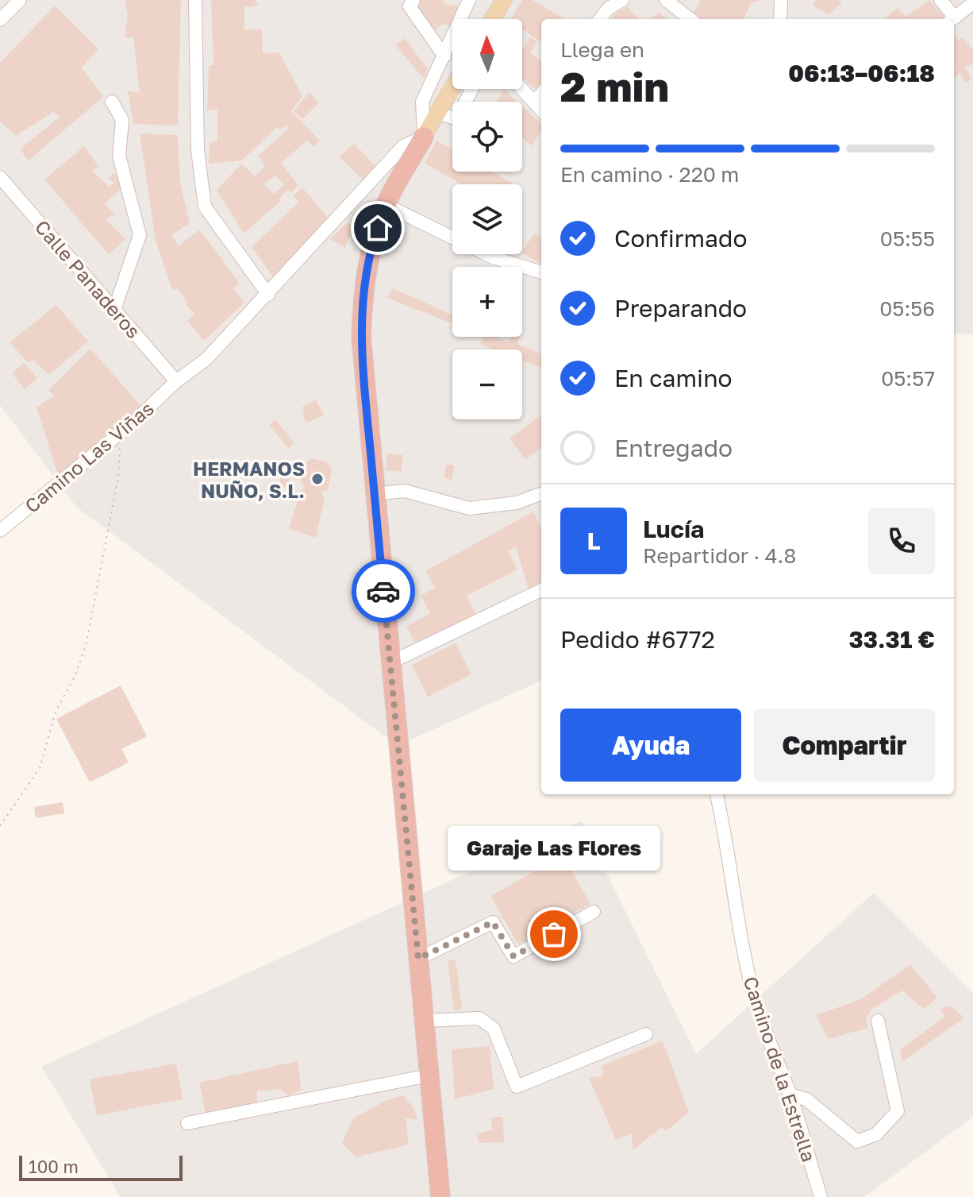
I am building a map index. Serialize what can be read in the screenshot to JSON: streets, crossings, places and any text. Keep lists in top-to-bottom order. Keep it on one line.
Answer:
{"streets":{"street":["Calle Panaderos","Camino Las Viñas","Camino de la Estrella"]},"crossings":[["Calle Panaderos","Camino Las Viñas"]],"places":["HERMANOS NUÑO, S.L.","Garaje Las Flores"],"scale_bar":"100 m","north":"top","page":{"map_buttons":["+","−"],"heading":["2 min","Llega en","06:13–06:18"],"panel":["Lucía","Repartidor · 4.8","Pedido #6772","33.31 €"],"bar":"En camino · 220 m","list":[["Confirmado","05:55"],["Preparando","05:56"],["En camino","05:57"],"Entregado"],"round":"L","buttons":["Ayuda","Compartir"],"bubble":"Garaje Las Flores","scale":"100 m"}}
